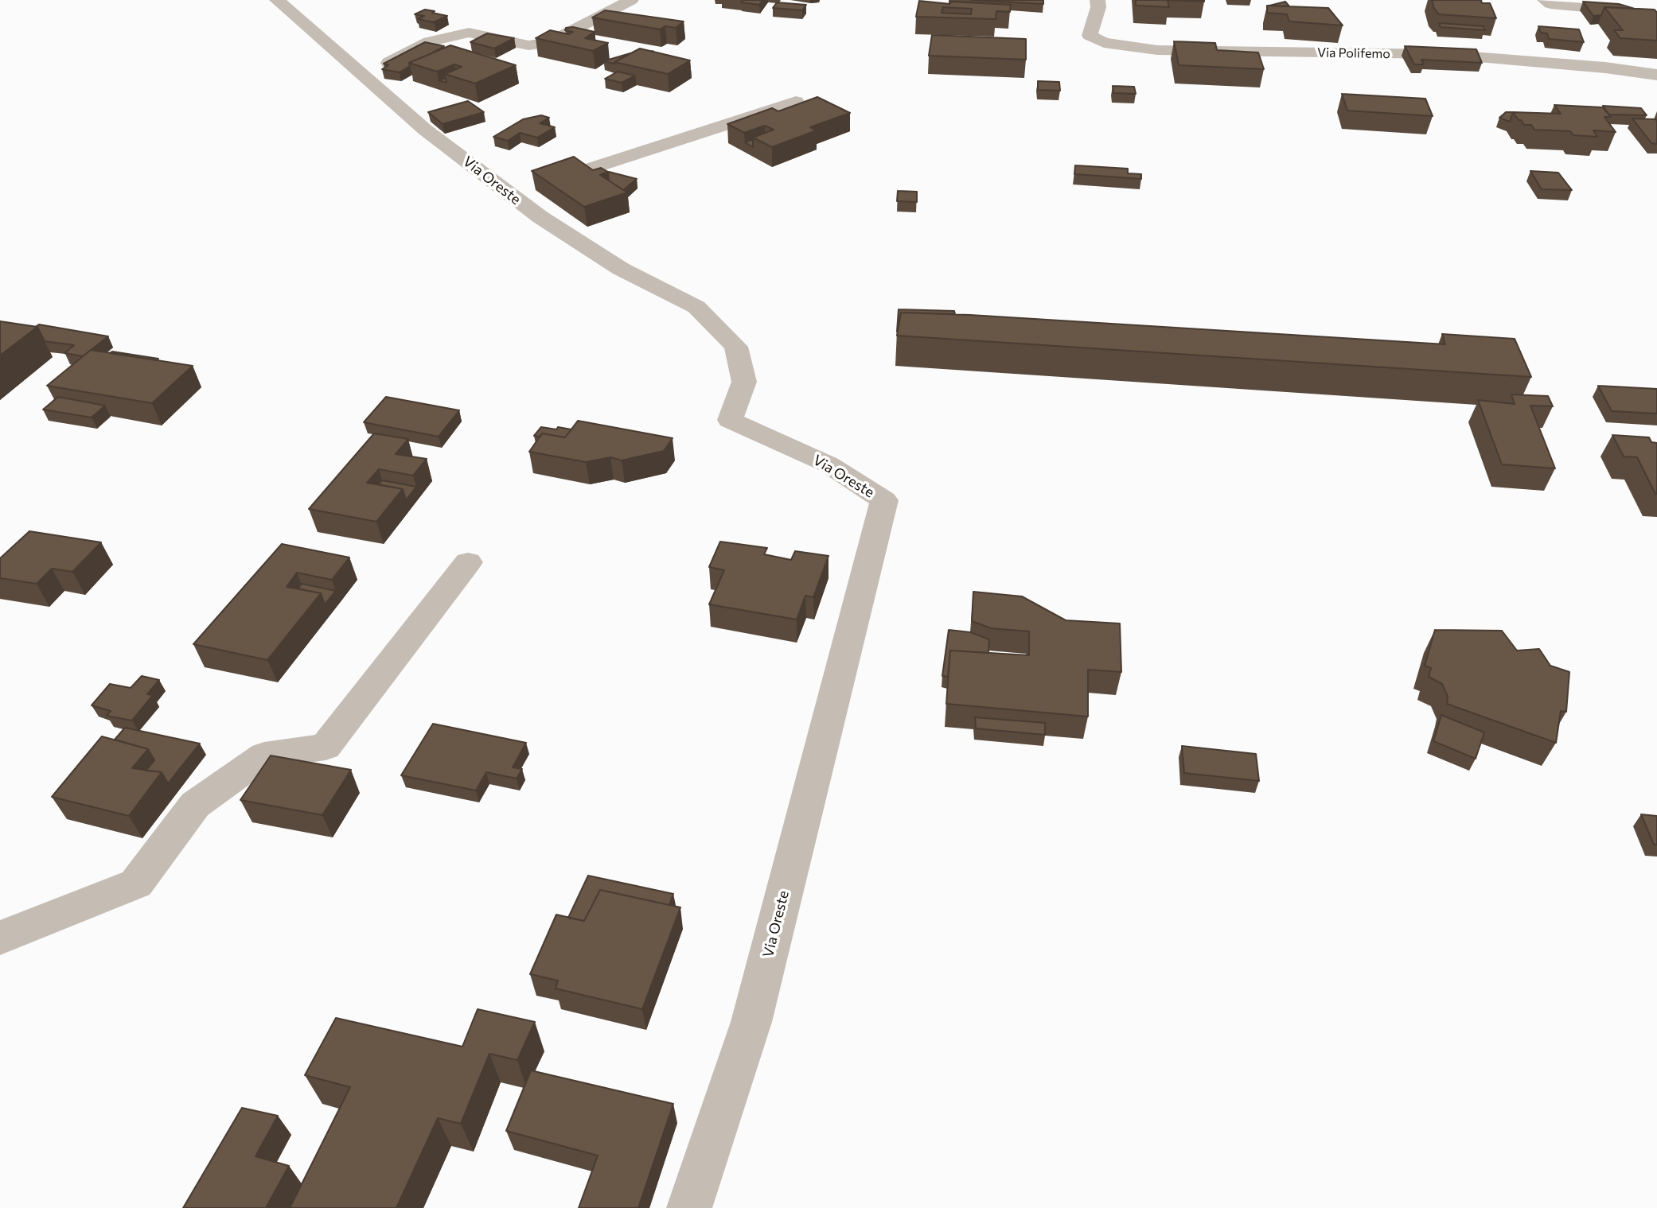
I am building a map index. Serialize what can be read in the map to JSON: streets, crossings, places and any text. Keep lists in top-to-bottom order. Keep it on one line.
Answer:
{"streets":{"street":["Via Polifemo","Via Oreste"]}}
